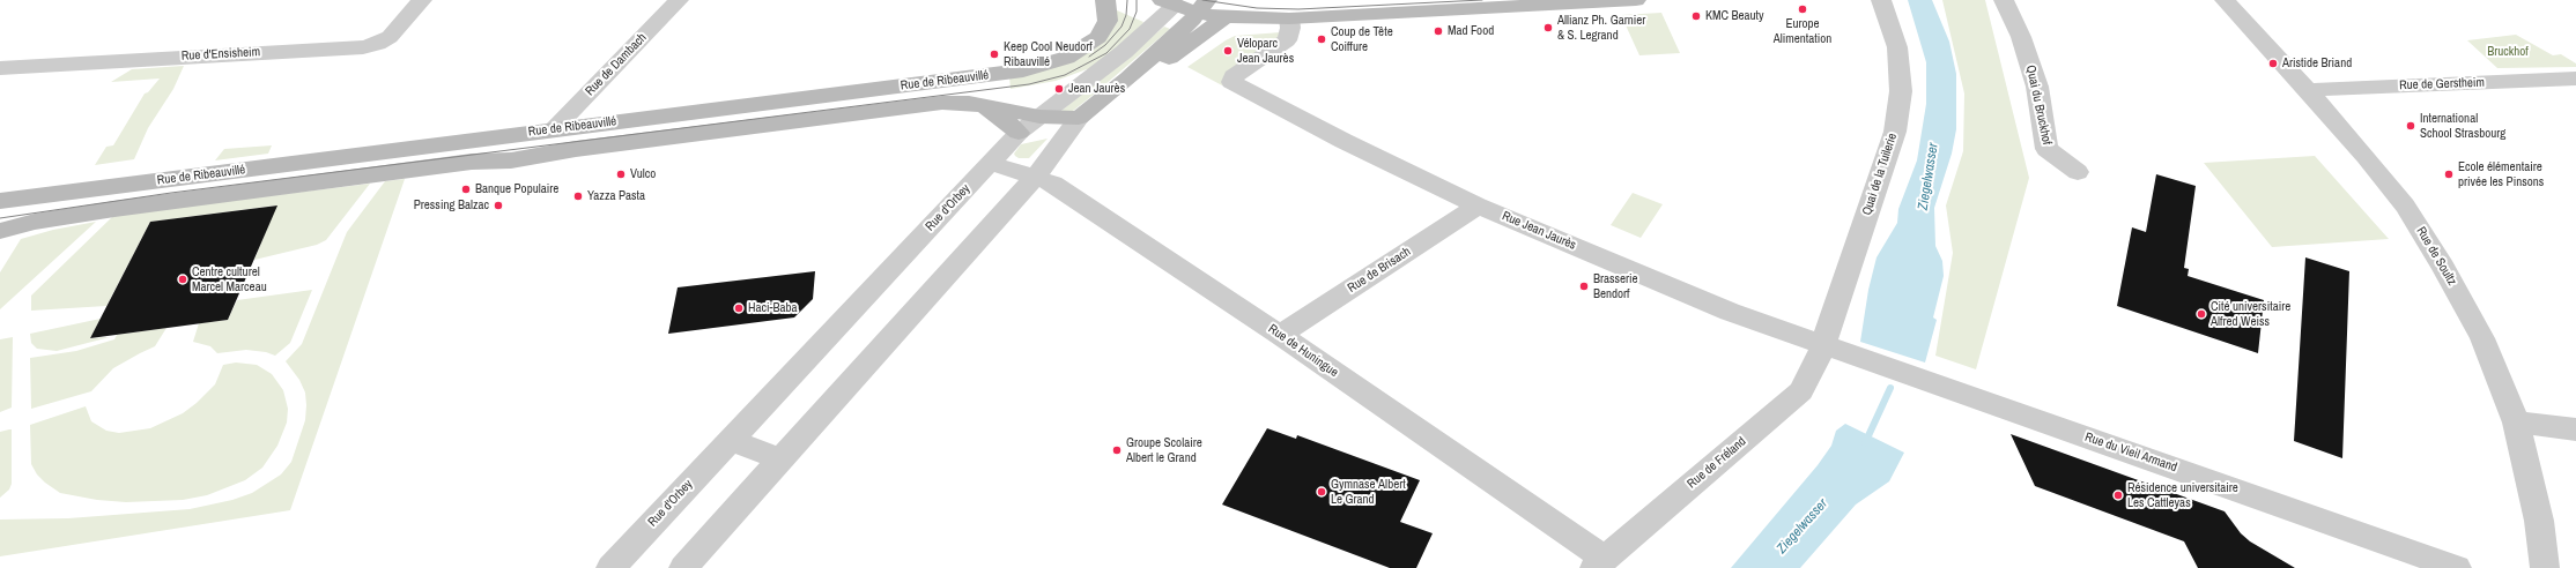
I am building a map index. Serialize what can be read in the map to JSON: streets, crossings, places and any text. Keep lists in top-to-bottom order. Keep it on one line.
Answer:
{"streets":{"street":["Rue d'Ensisheim","Rue de Dambach","Rue de Ribeauvillé","Rue de Gerstheim","Quai du Bruckhof","Quai de la Tuilerie","Rue d'Orbey","Rue Jean Jaurès","Rue de Soultz","Rue de Brisach","Rue de Huningue","Rue du Vieil Armand","Rue de Fréland"]},"crossings":[["Rue de Dambach","Rue de Ribeauvillé"],["Rue de Ribeauvillé","Rue d'Orbey"],["Rue de Gerstheim","Rue de Soultz"],["Quai de la Tuilerie","Rue Jean Jaurès"],["Quai de la Tuilerie","Rue de Fréland"],["Rue d'Orbey","Rue de Huningue"],["Rue Jean Jaurès","Rue de Brisach"],["Rue Jean Jaurès","Rue du Vieil Armand"],["Rue Jean Jaurès","Rue de Fréland"],["Rue de Brisach","Rue de Huningue"],["Rue de Huningue","Rue de Fréland"]],"water":["Ziegelwasser"],"parks":["Bruckhof"],"places":["Europe Alimentation","KMC Beauty","Allianz Ph. Garnier & S. Legrand","Mad Food","Coup de Tête Coiffure","Véloparc Jean Jaurès","Keep Cool Neudorf Ribauvillé","Aristide Briand","Jean Jaurès","International School Strasbourg","Vulco","Ecole élémentaire privée les Pinsons","Banque Populaire","Yazza Pasta","Pressing Balzac","Centre culturel Marcel Marceau","Brasserie Bendorf","Haci-Baba","Cité universitaire Alfred Weiss","Groupe Scolaire Albert le Grand","Gymnase Albert Le Grand","Résidence universitaire Les Cattleyas"]}
